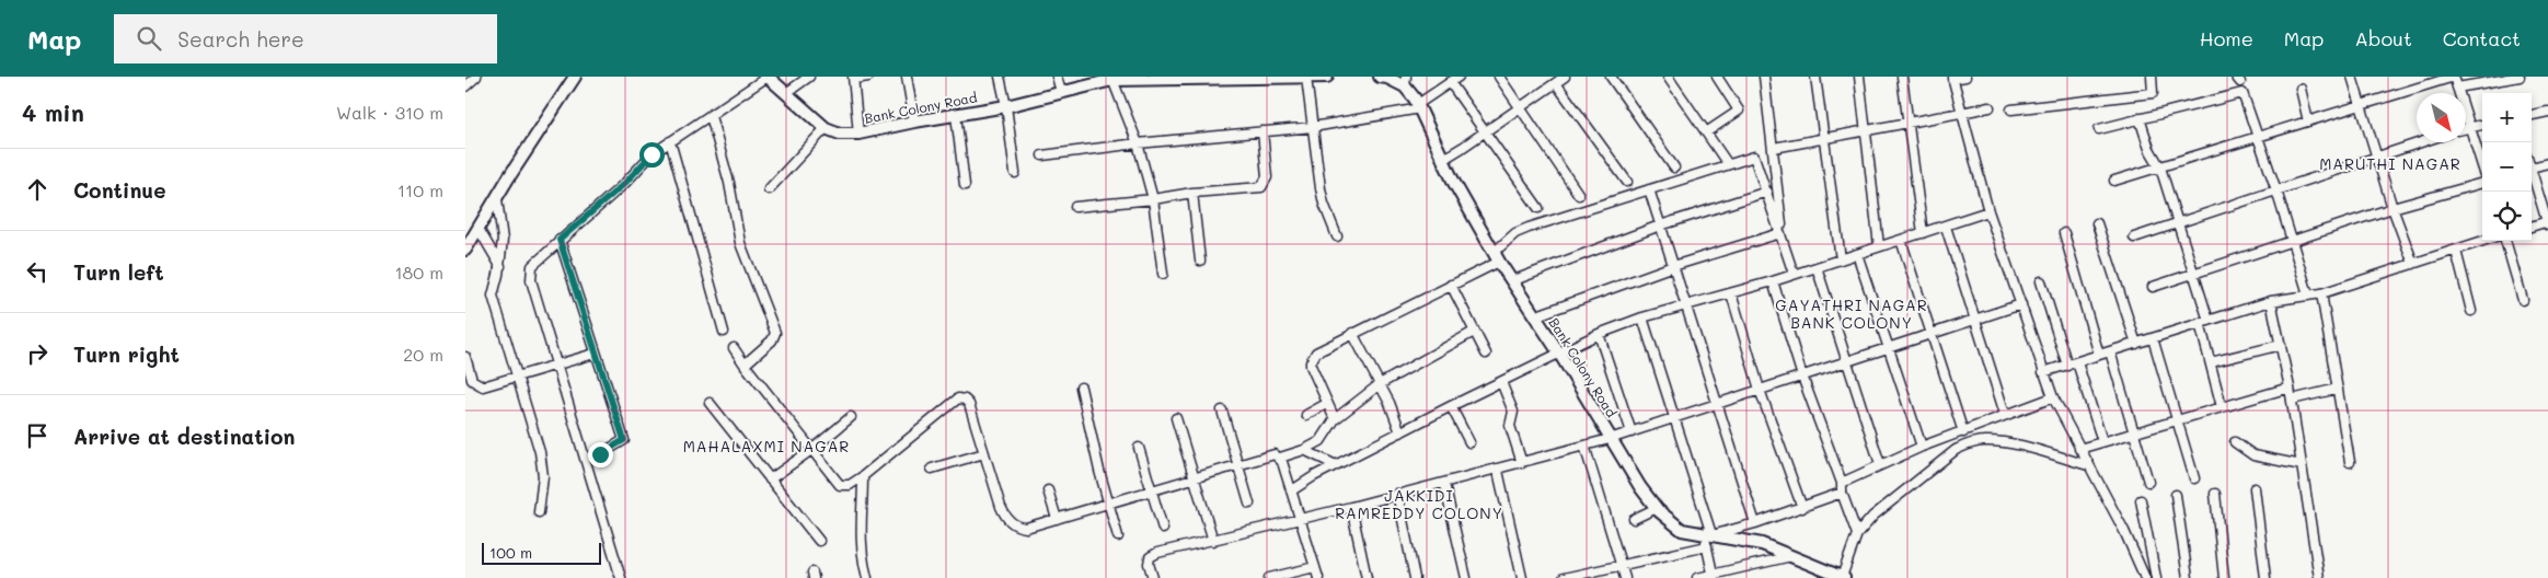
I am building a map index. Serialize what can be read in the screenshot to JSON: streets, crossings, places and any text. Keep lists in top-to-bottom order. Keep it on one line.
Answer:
{"streets":{"street":["Bank Colony Road"]},"districts":["MARUTHI NAGAR","GAYATHRI NAGAR BANK COLONY","MAHALAXMI NAGAR","JAKKIDI RAMREDDY COLONY"],"scale_bar":"100 m","north":"bottom right","page":{"header":"Map","search":"Search here","nav":["Home","Map","About","Contact"],"heading":["4 min","Walk · 310 m"],"map_buttons":["+","−"],"list":[["Continue","110 m"],["Turn left","180 m"],["Turn right","20 m"],"Arrive at destination"],"scale":"100 m"}}
